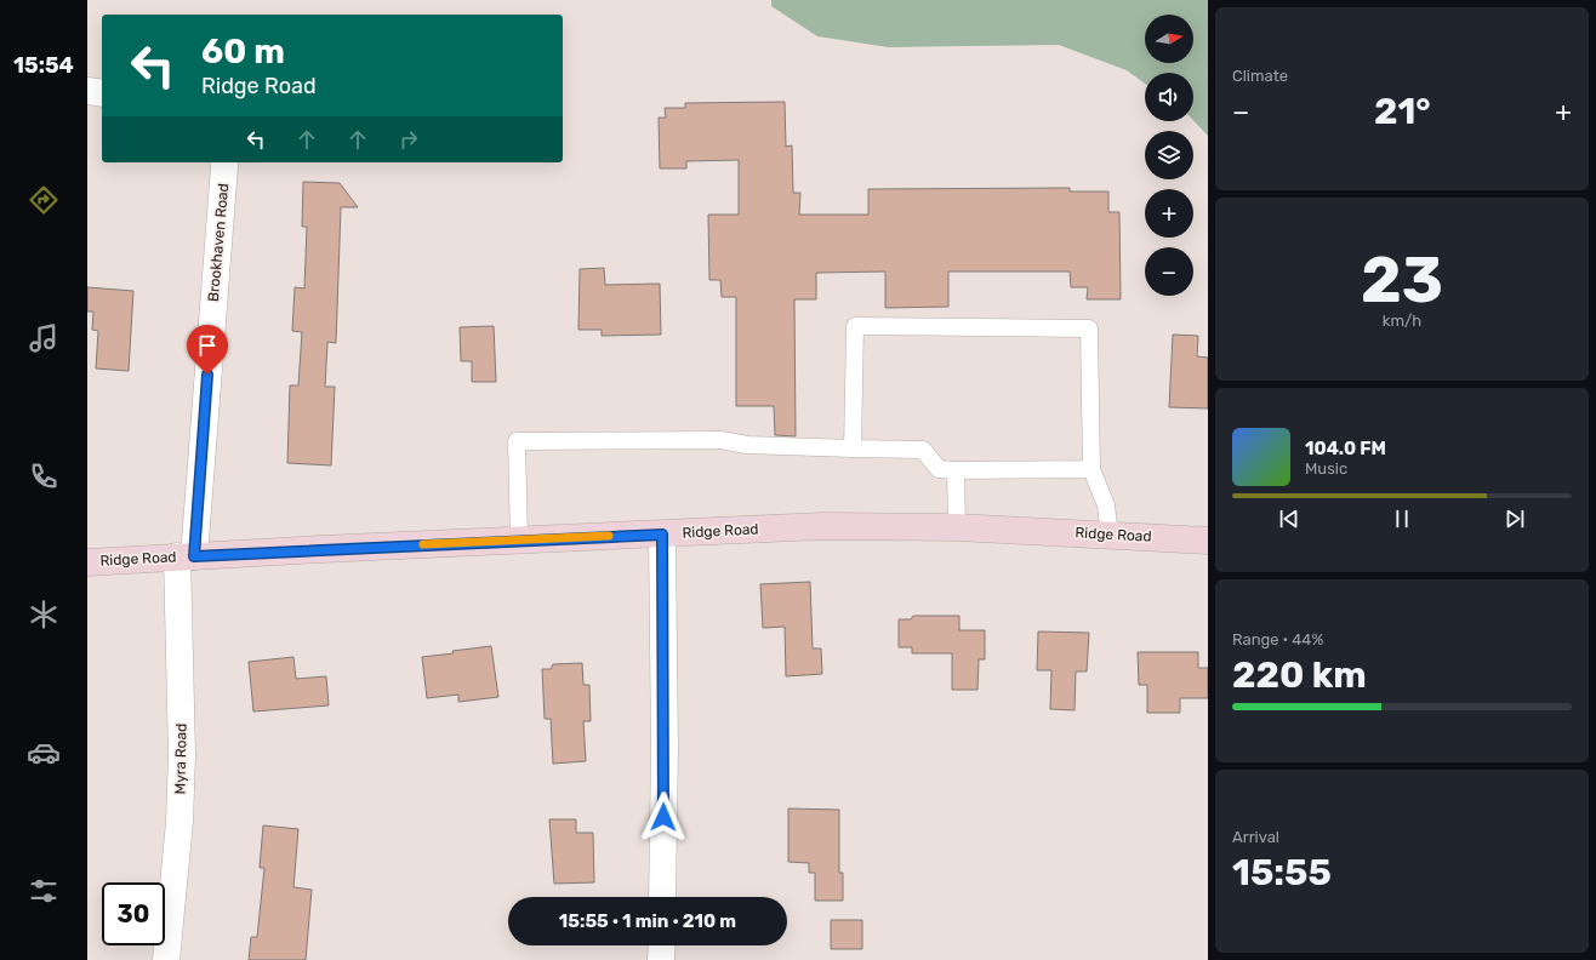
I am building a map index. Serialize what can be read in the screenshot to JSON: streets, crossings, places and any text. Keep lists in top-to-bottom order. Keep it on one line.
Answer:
{"streets":{"main road":["Ridge Road"],"street":["Brookhaven Road","Myra Road"]},"crossings":[["Brookhaven Road","Ridge Road"],["Brookhaven Road","Myra Road"],["Ridge Road","Myra Road"]],"north":"right","page":{"tabs":"15:54","tile":["Climate",["23","km/h"],["Range · 44%","220 km"],["Arrival","15:55"]],"map_buttons":["+","−"],"turn":["60 m","Ridge Road"],"heat":["−","21°","+"],"song":["104.0 FM","Music"],"limit":"30","trip":"15:55 · 1 min · 210 m"}}
